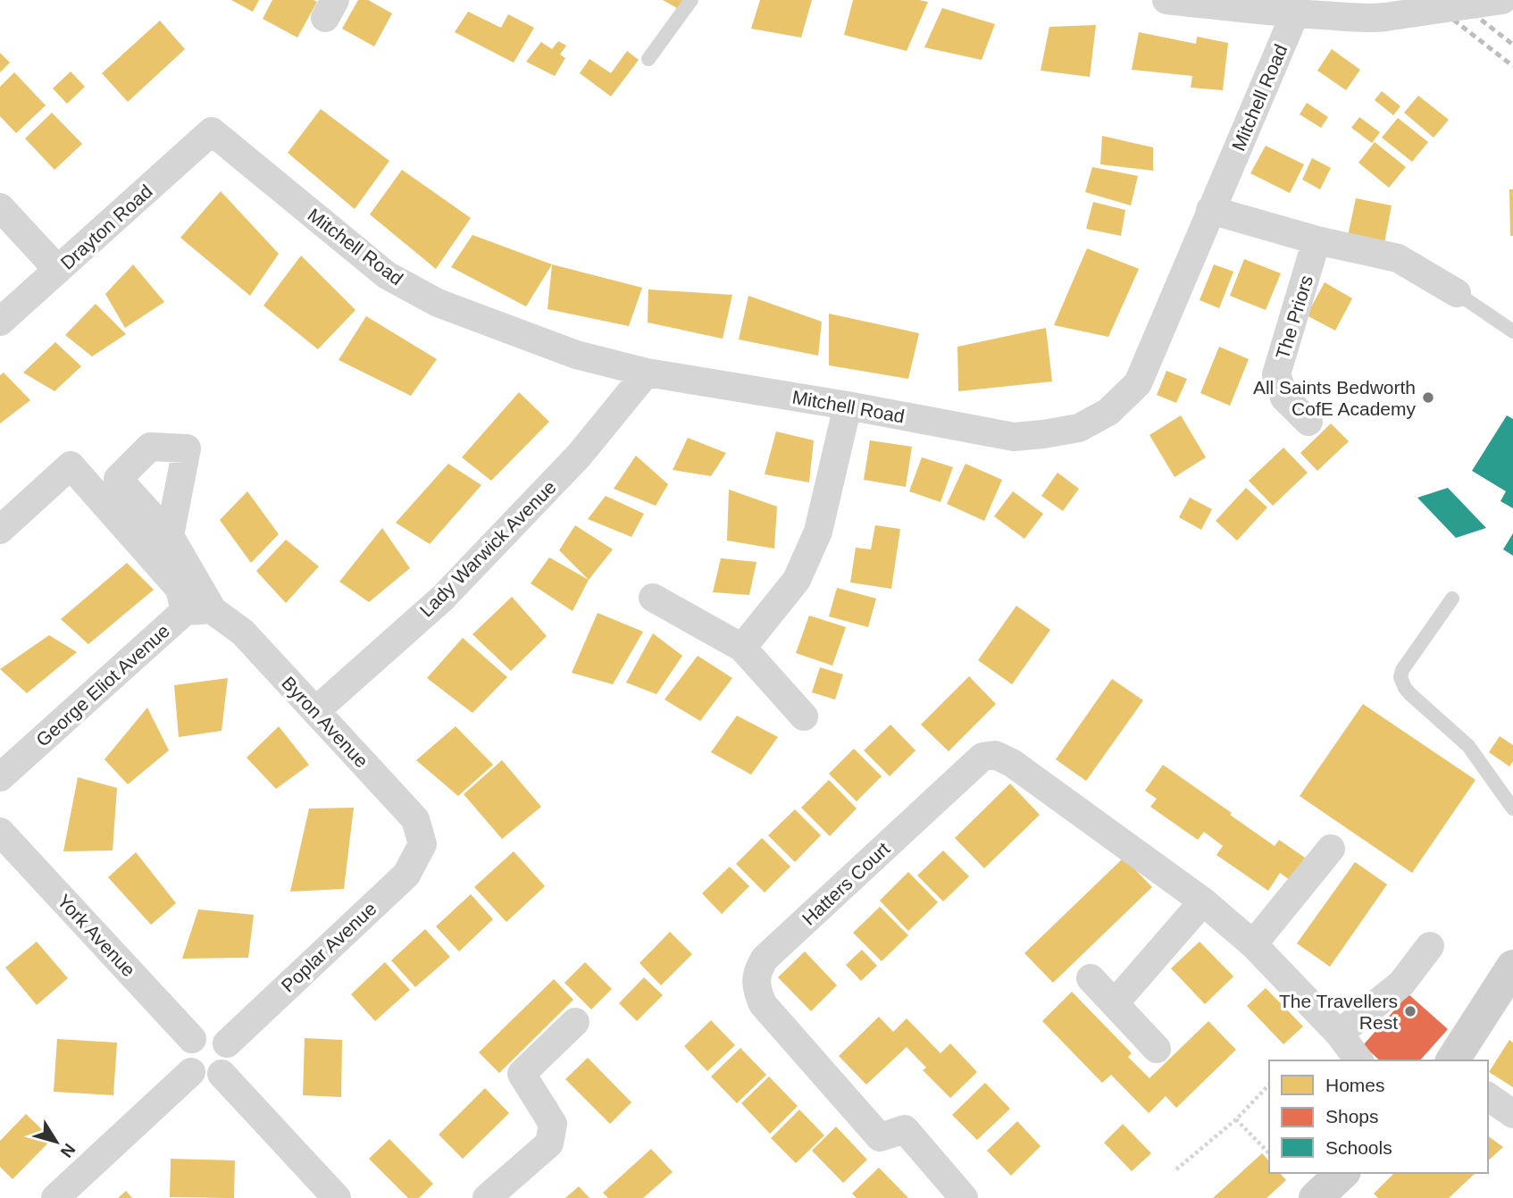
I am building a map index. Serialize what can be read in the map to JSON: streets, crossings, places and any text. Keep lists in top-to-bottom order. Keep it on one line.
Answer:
{"streets":{"street":["Mitchell Road","Drayton Road","The Priors","Lady Warwick Avenue","George Eliot Avenue","Byron Avenue","Hatters Court","York Avenue","Poplar Avenue"]},"crossings":[["Mitchell Road","Drayton Road"],["Mitchell Road","Lady Warwick Avenue"],["Lady Warwick Avenue","Byron Avenue"],["George Eliot Avenue","Byron Avenue"],["Byron Avenue","Poplar Avenue"],["York Avenue","Poplar Avenue"]],"places":["All Saints Bedworth CofE Academy","The Travellers Rest"],"legend":["Homes","Shops","Schools"],"north":"bottom right"}
